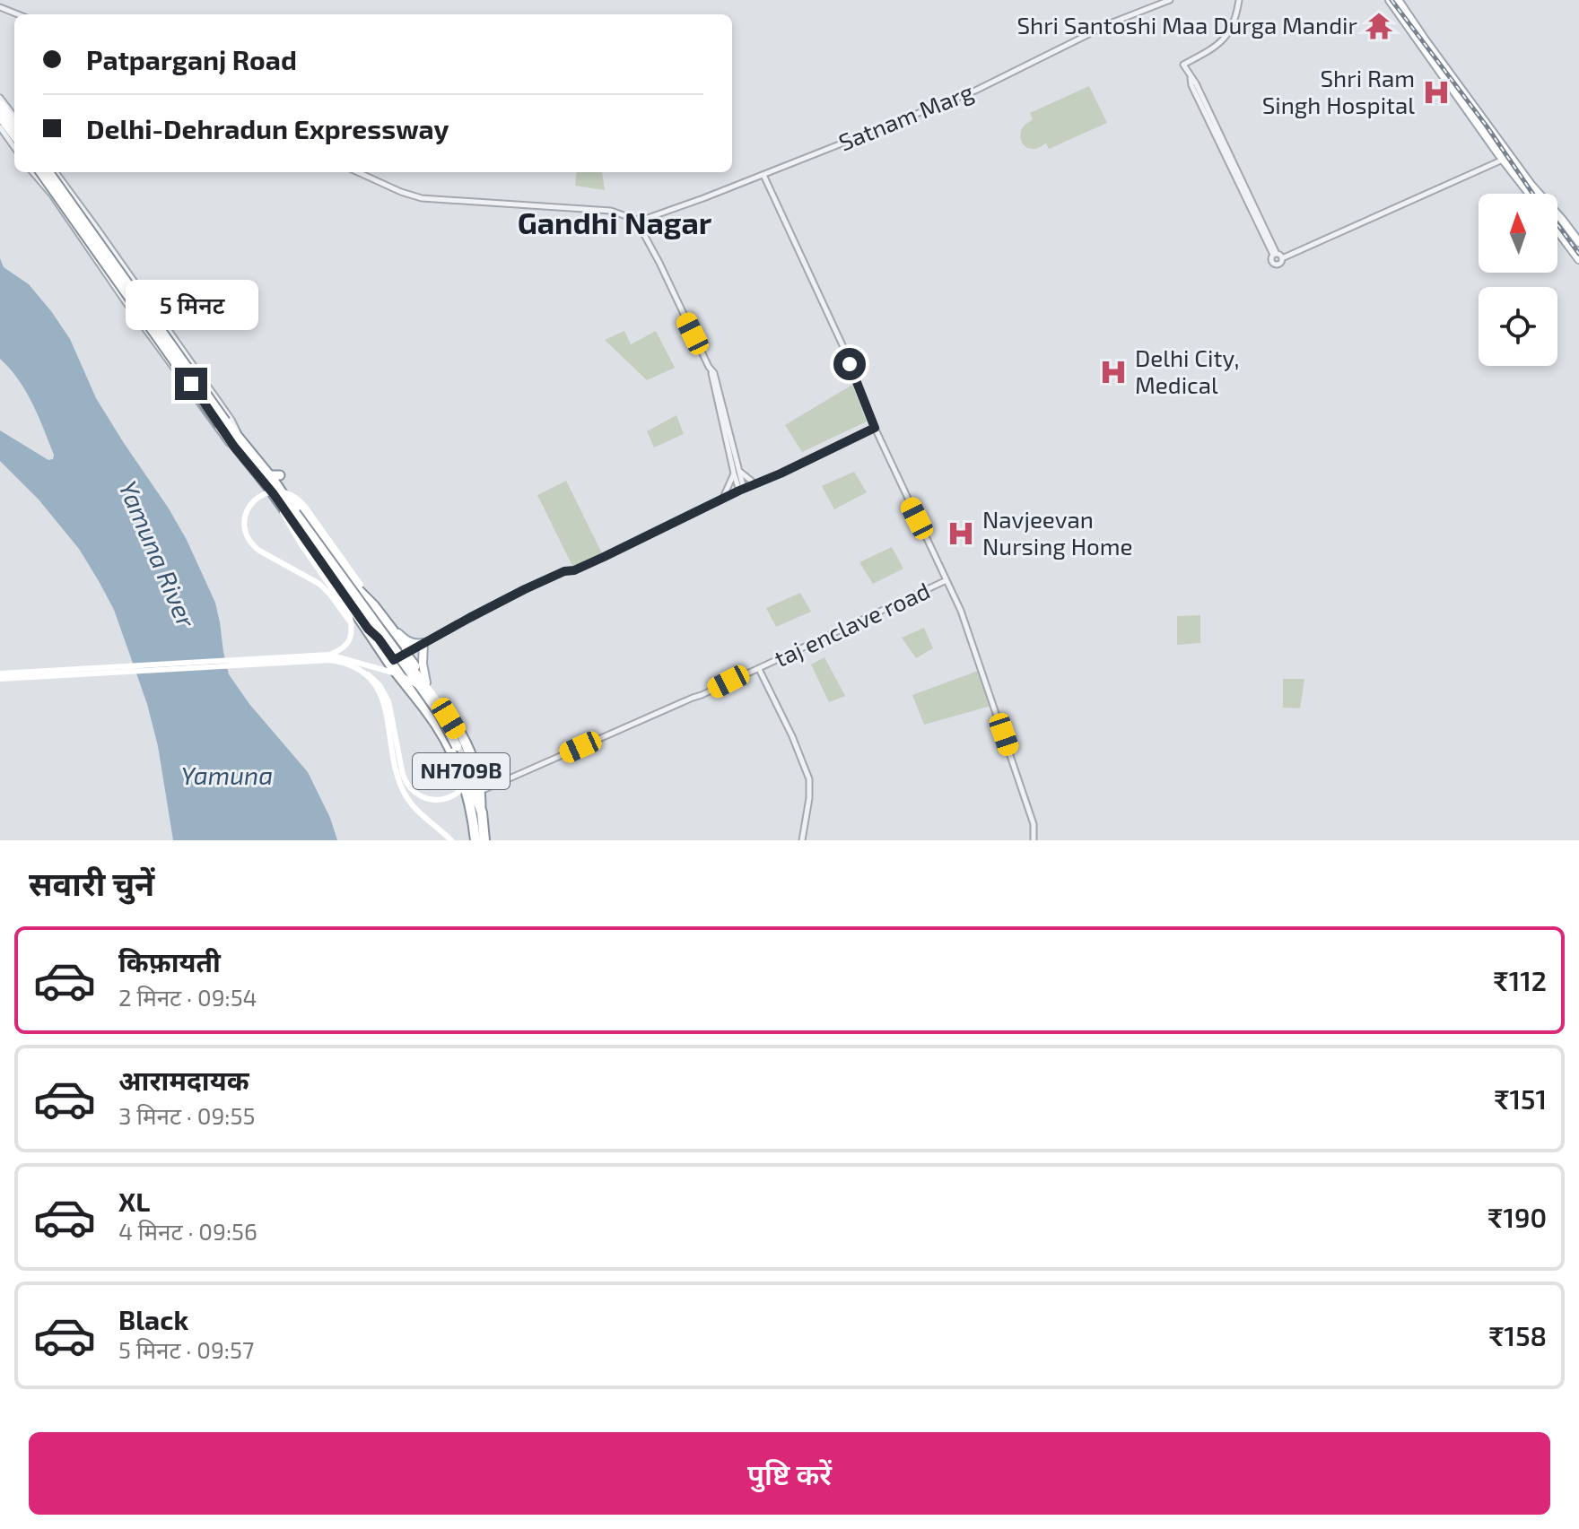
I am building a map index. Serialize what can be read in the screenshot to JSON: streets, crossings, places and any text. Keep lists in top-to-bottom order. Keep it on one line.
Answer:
{"streets":{"highway":["NH709B"],"street":["Satnam Marg","taj enclave road"]},"districts":["Gandhi Nagar"],"water":["Yamuna River","Yamuna"],"places":{"temple":["Shri Santoshi Maa Durga Mandir"],"hospital":["Shri Ram Singh Hospital","Delhi City, Medical","Navjeevan Nursing Home"]},"north":"top","page":{"banner":["Patparganj Road","Delhi-Dehradun Expressway"],"bubble":"5 मिनट","heading":"सवारी चुनें","list":[{"name":"किफ़ायती","note":"2 मिनट · 09:54","value":"₹112"},{"name":"आरामदायक","note":"3 मिनट · 09:55","value":"₹151"},{"name":"XL","note":"4 मिनट · 09:56","value":"₹190"},{"name":"Black","note":"5 मिनट · 09:57","value":"₹158"}],"buttons":"पुष्टि करें"}}
